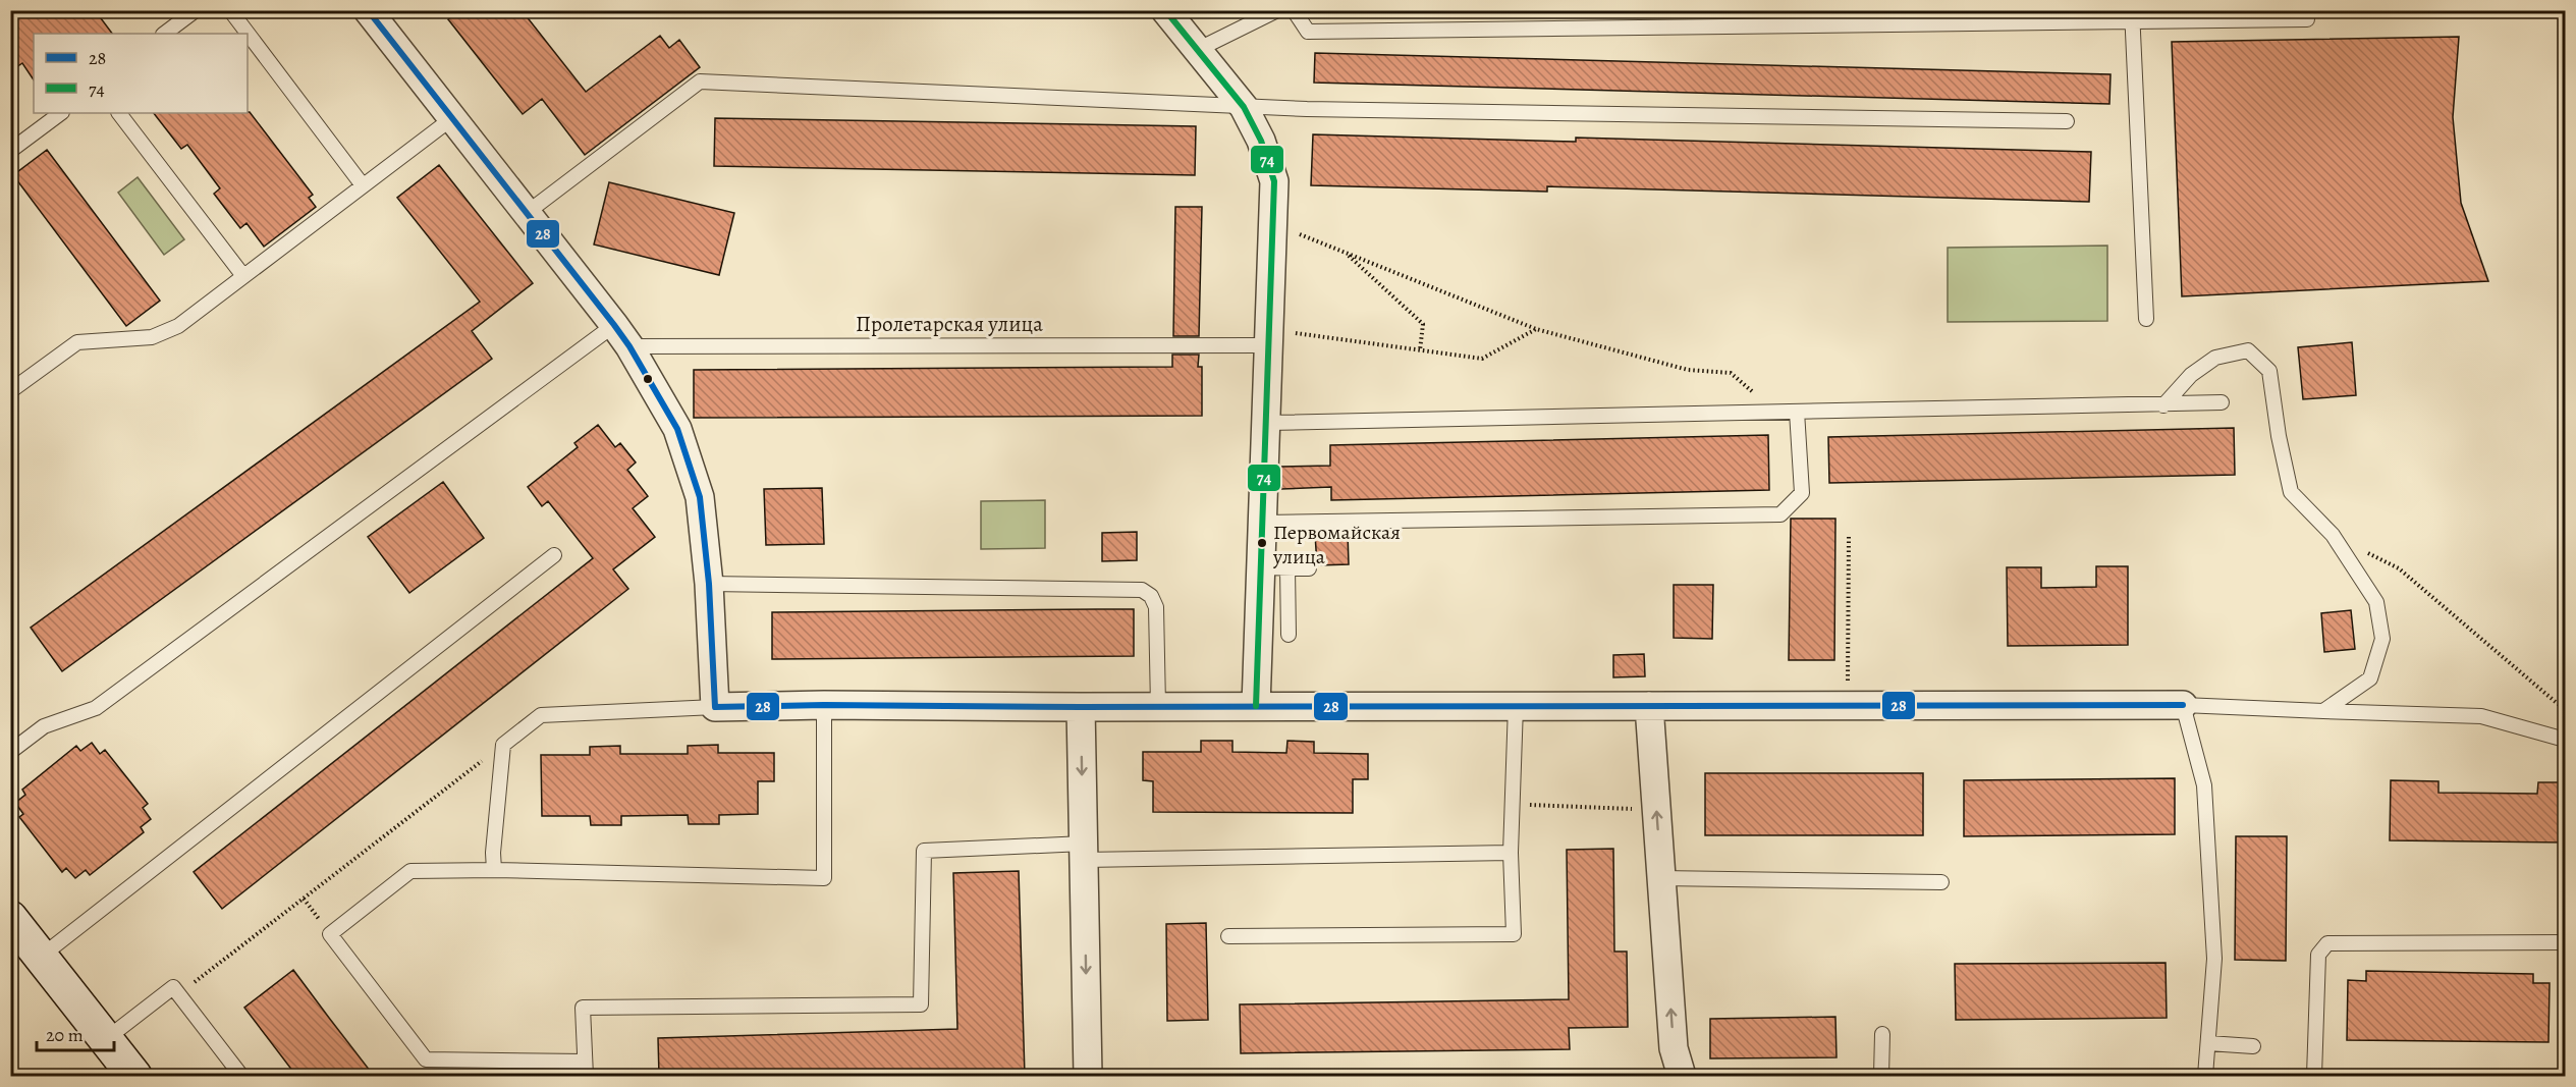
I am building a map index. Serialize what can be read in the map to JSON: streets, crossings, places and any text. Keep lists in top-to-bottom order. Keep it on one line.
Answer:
{"streets":{"lane":["Пролетарская улица"]},"places":["Первомайская улица"],"lines":["transit line 28","transit line 74"],"legend":["28","74"],"scale_bar":"20 m"}
